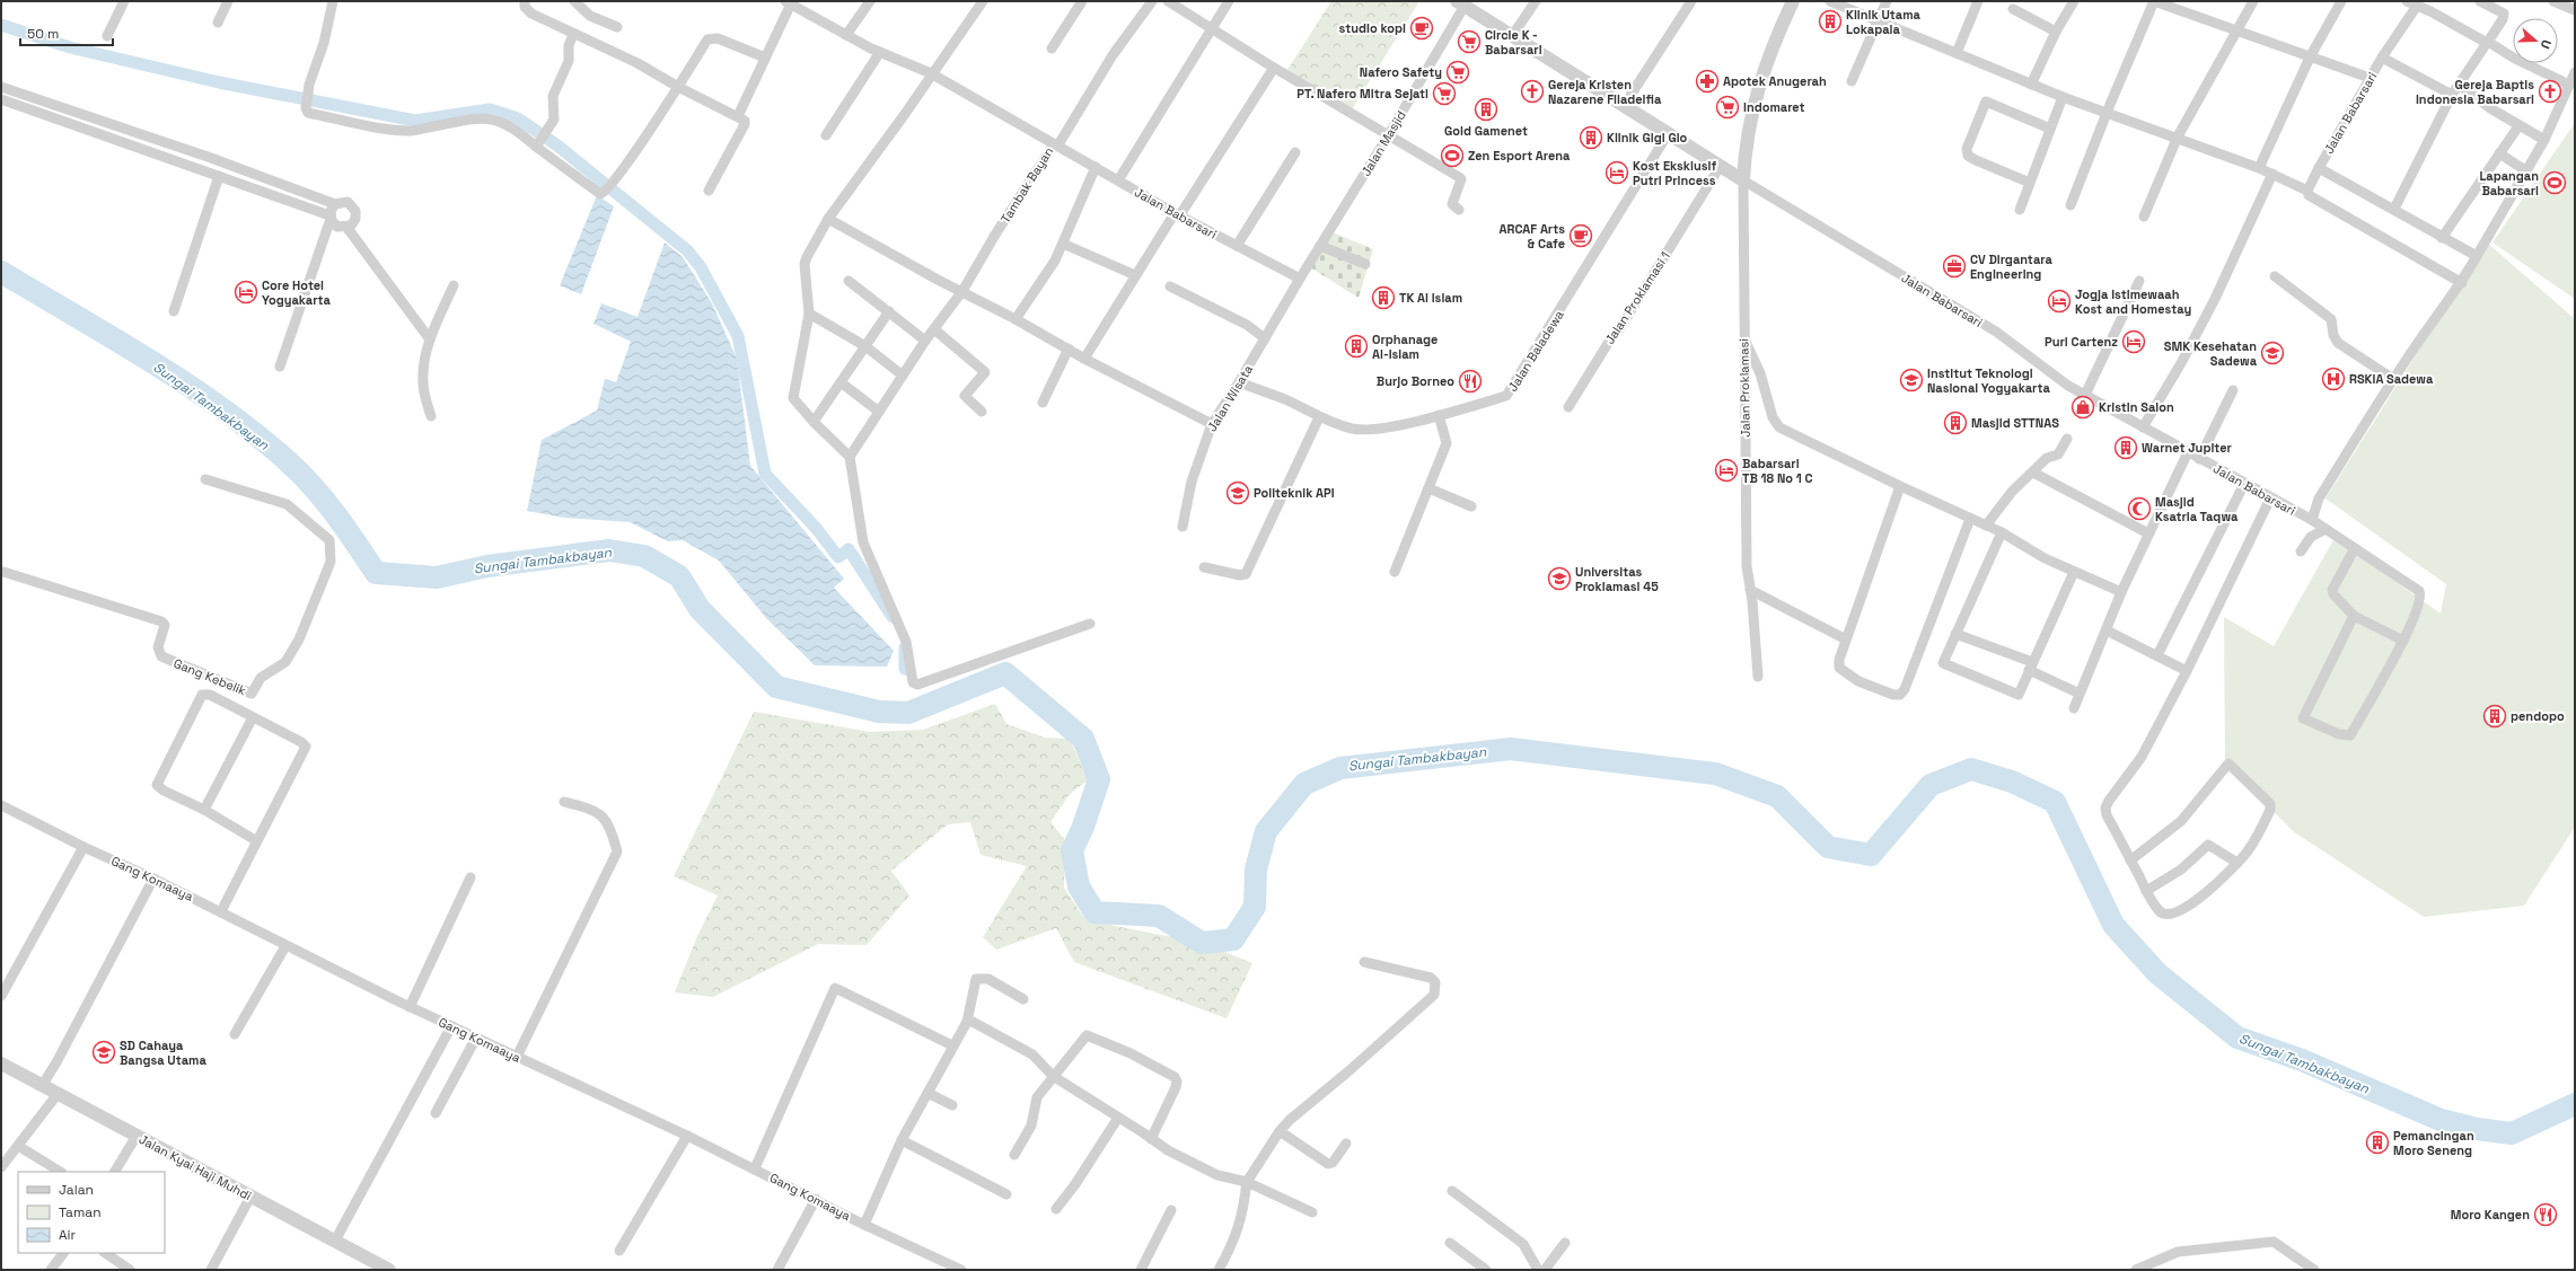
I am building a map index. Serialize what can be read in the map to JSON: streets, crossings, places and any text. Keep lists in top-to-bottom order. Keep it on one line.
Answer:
{"streets":{"street":["Jalan Babarsari","Jalan Masjid","Tambak Bayan","Jalan Proklamasi 1","Jalan Baladewa","Jalan Proklamasi","Jalan Wisata","Gang Kebelik","Gang Komaaya","Jalan Kyai Haji Muhdi"]},"crossings":[["Jalan Babarsari","Jalan Masjid"],["Jalan Babarsari","Tambak Bayan"],["Jalan Babarsari","Jalan Proklamasi 1"],["Jalan Babarsari","Jalan Baladewa"],["Jalan Babarsari","Jalan Proklamasi"],["Jalan Babarsari","Jalan Wisata"],["Jalan Masjid","Jalan Wisata"],["Jalan Baladewa","Jalan Wisata"]],"water":["Sungai Tambakbayan"],"places":{"building":["Klinik Utama Lokapala","Gold Gamenet","Klinik Gigi Gio","TK Al Islam","Orphanage Al-Islam","Masjid STTNAS","Warnet Jupiter","pendopo","Pemancingan Moro Seneng"],"cafe":["studio kopi","ARCAF Arts & Cafe"],"supermarket":["Circle K - Babarsari","Nafero Safety","PT. Nafero Mitra Sejati","Indomaret"],"pharmacy":["Apotek Anugerah"],"church":["Gereja Kristen Nazarene Filadelfia","Gereja Baptis Indonesia Babarsari"],"sports":["Zen Esport Arena","Lapangan Babarsari"],"hotel":["Kost Eksklusif Putri Princess","Core Hotel Yogyakarta","Jogja Istimewaah Kost and Homestay","Puri Cartenz","Babarsari TB 18 No 1 C"],"office":["CV Dirgantara Engineering"],"school or university":["SMK Kesehatan Sadewa","Institut Teknologi Nasional Yogyakarta","Politeknik API","Universitas Proklamasi 45","SD Cahaya Bangsa Utama"],"hospital":["RSKIA Sadewa"],"restaurant":["Burjo Borneo","Moro Kangen"],"shop":["Kristin Salon"],"mosque":["Masjid Ksatria Taqwa"]},"legend":["Jalan","Taman","Air"],"scale_bar":"50 m","north":"right"}
